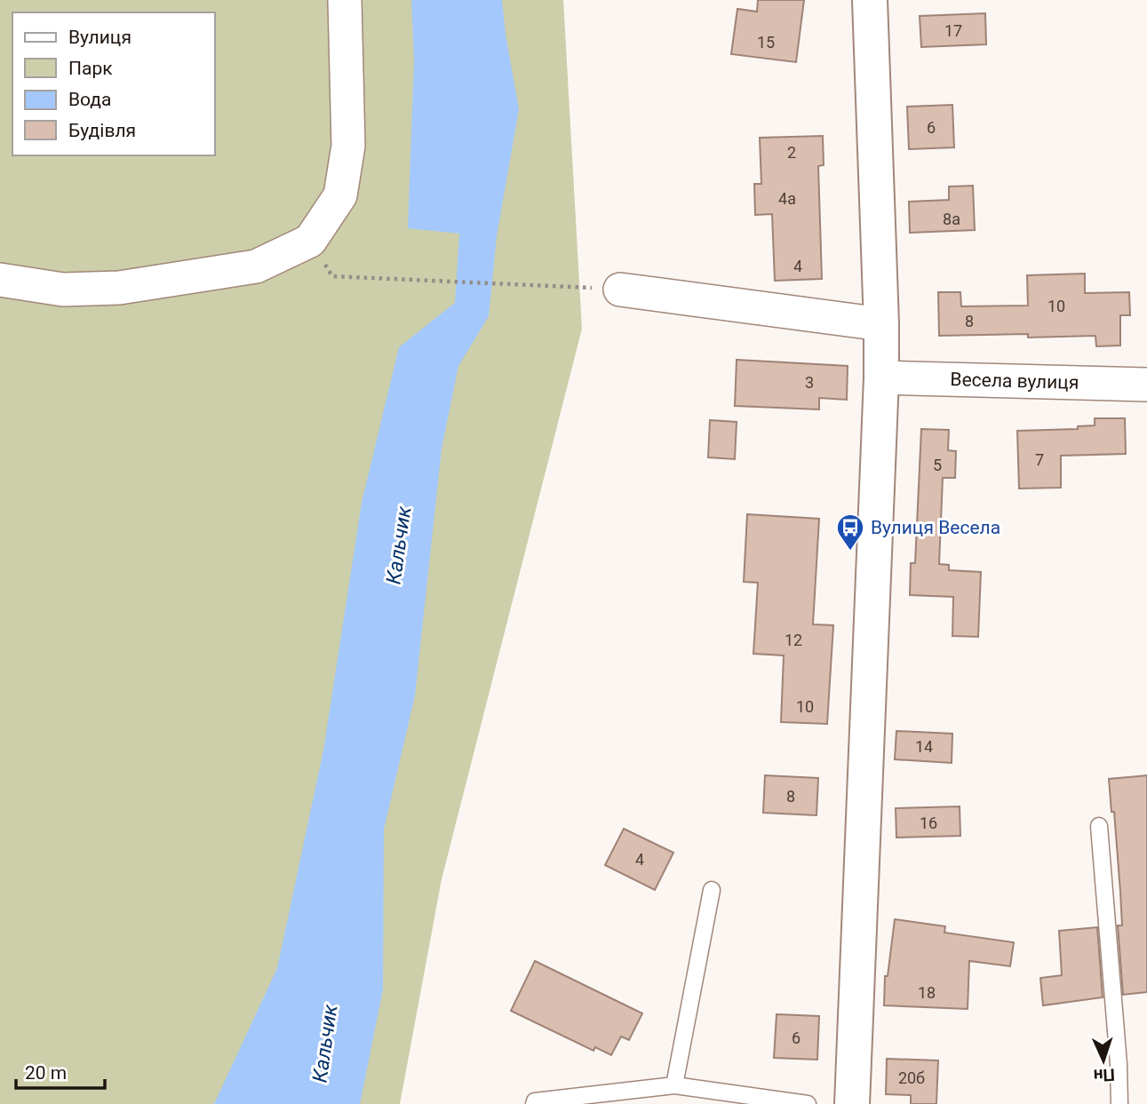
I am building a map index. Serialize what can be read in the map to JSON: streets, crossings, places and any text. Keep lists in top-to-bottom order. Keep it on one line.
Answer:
{"streets":{"street":["Весела вулиця"]},"water":["Кальчик"],"places":{"bus stop":["Вулиця Весела"]},"house_numbers":["17","15","6","2","4а","8а","4","10","8","3","7","5","12","10","14","8","16","4","18","6","20б"],"legend":["Вулиця","Парк","Вода","Будівля"],"scale_bar":"20 m","north":"bottom"}
